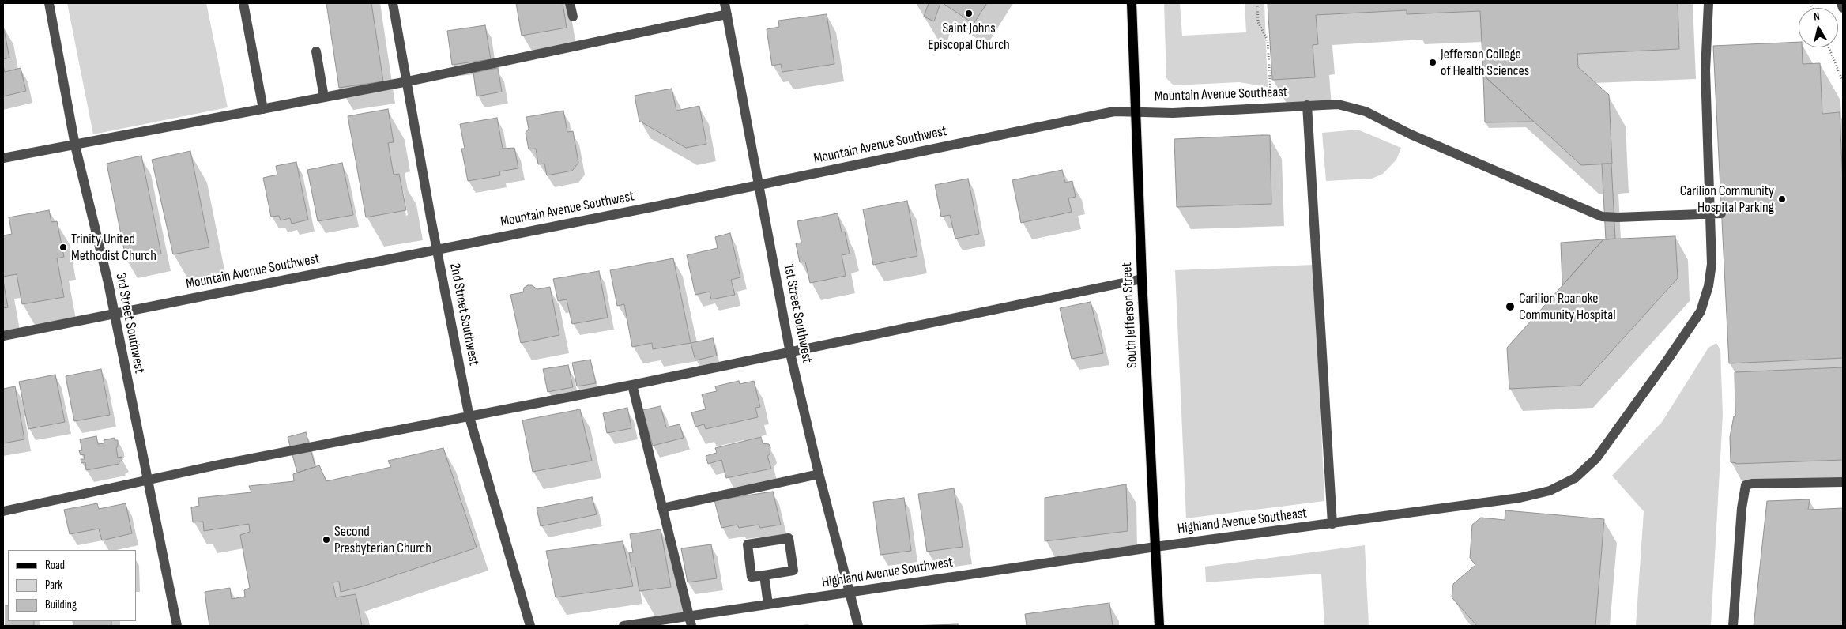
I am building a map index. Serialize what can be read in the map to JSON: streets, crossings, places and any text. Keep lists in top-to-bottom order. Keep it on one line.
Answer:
{"streets":{"main road":["South Jefferson Street"],"street":["Mountain Avenue Southeast","Mountain Avenue Southwest","1st Street Southwest","2nd Street Southwest","3rd Street Southwest","Highland Avenue Southeast","Highland Avenue Southwest"]},"crossings":[["Mountain Avenue Southeast","Mountain Avenue Southwest"],["Mountain Avenue Southeast","South Jefferson Street"],["Mountain Avenue Southeast","Highland Avenue Southeast"],["Mountain Avenue Southwest","1st Street Southwest"],["Mountain Avenue Southwest","2nd Street Southwest"],["Mountain Avenue Southwest","South Jefferson Street"],["Mountain Avenue Southwest","3rd Street Southwest"],["1st Street Southwest","Highland Avenue Southwest"],["South Jefferson Street","Highland Avenue Southeast"],["South Jefferson Street","Highland Avenue Southwest"],["Highland Avenue Southeast","Highland Avenue Southwest"]],"places":["Saint Johns Episcopal Church","Jefferson College of Health Sciences","Carilion Community Hospital Parking","Trinity United Methodist Church","Carilion Roanoke Community Hospital","Second Presbyterian Church"],"legend":["Road","Park","Building"],"north":"top"}
